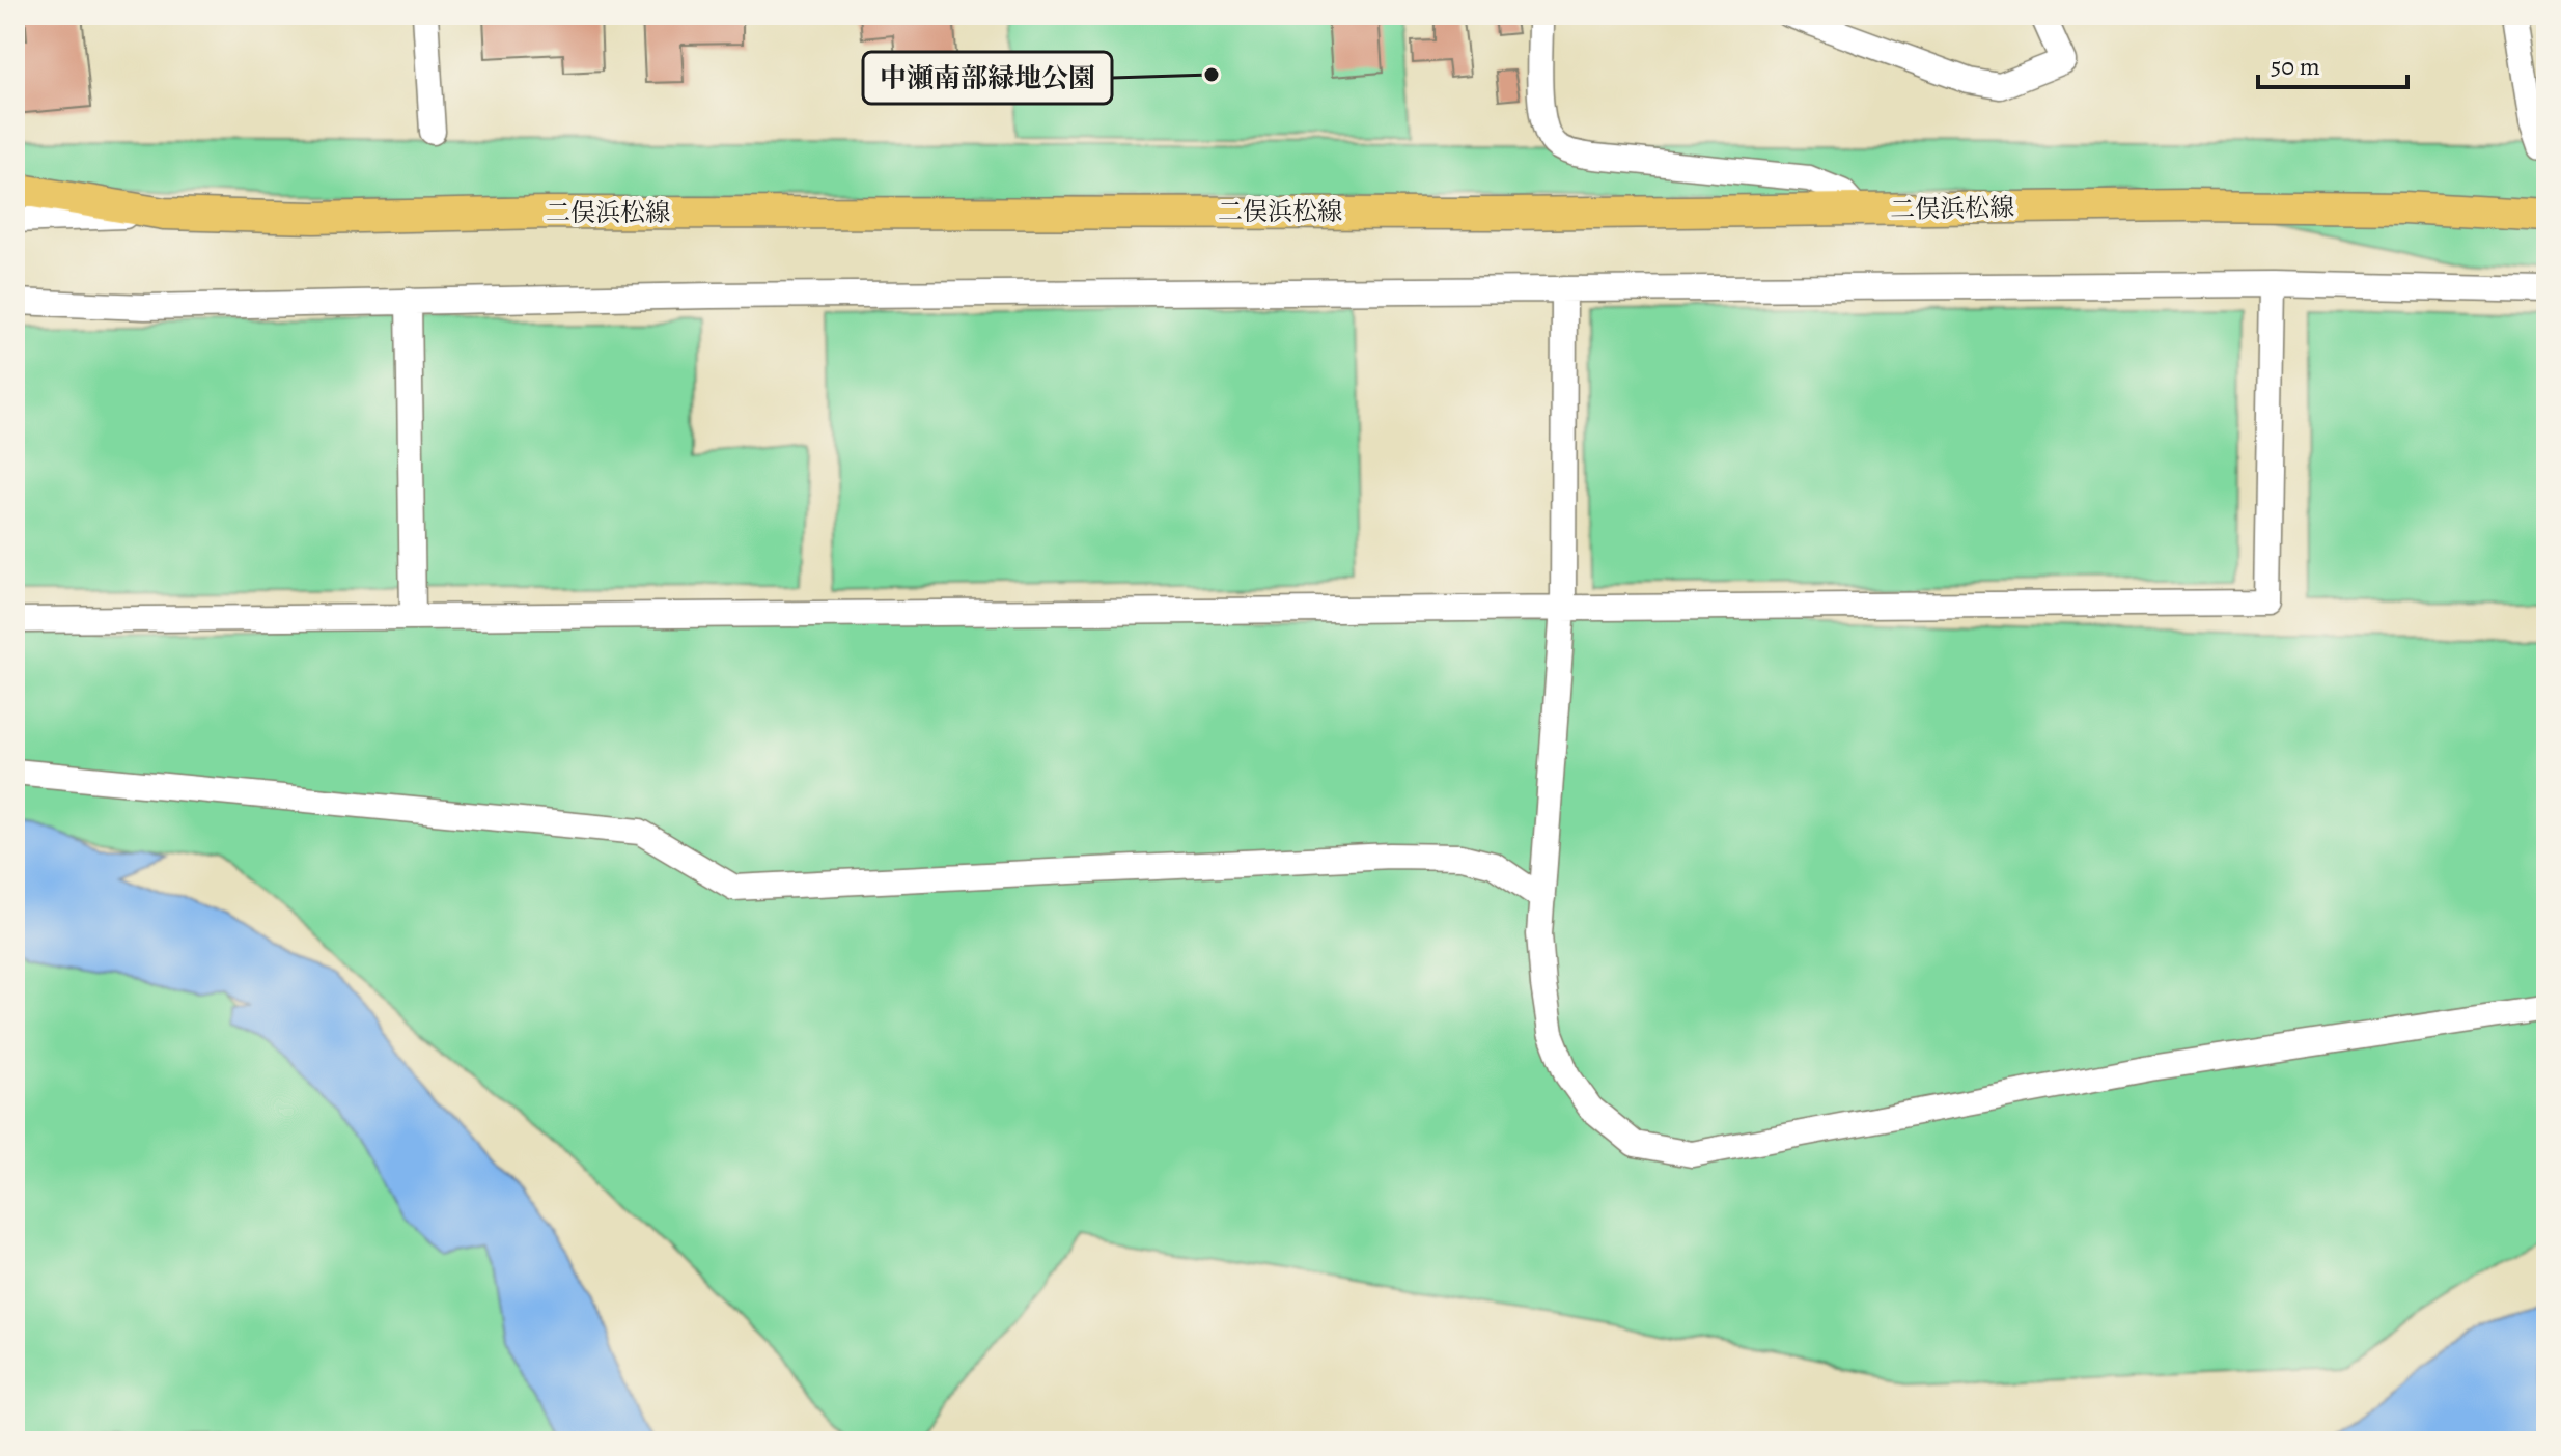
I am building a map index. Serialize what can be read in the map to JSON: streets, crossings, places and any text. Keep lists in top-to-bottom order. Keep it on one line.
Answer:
{"streets":{"main road":["二俣浜松線"]},"places":["中瀬南部緑地公園"],"scale_bar":"50 m"}
